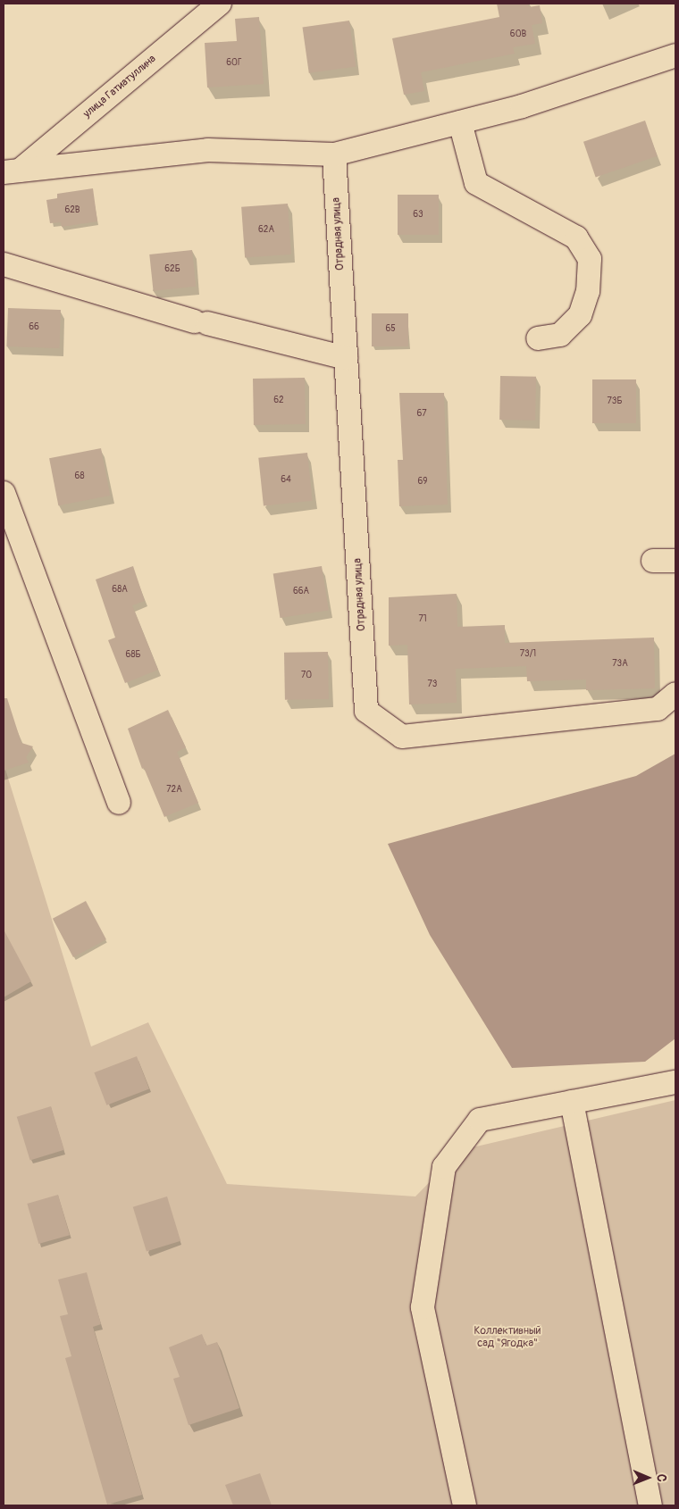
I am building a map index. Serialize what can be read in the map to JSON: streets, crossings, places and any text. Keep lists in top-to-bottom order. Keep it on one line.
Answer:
{"streets":{"street":["улица Гатиатуллина","Отрадная улица"]},"parks":["Коллективный сад \"Ягодка\""],"house_numbers":["60В","60Г","62В","63","62А","62Б","66","65","62","73Б","67","68","64","69","68А","66А","71","73/1","68Б","73А","70","73","72А"],"north":"right"}
